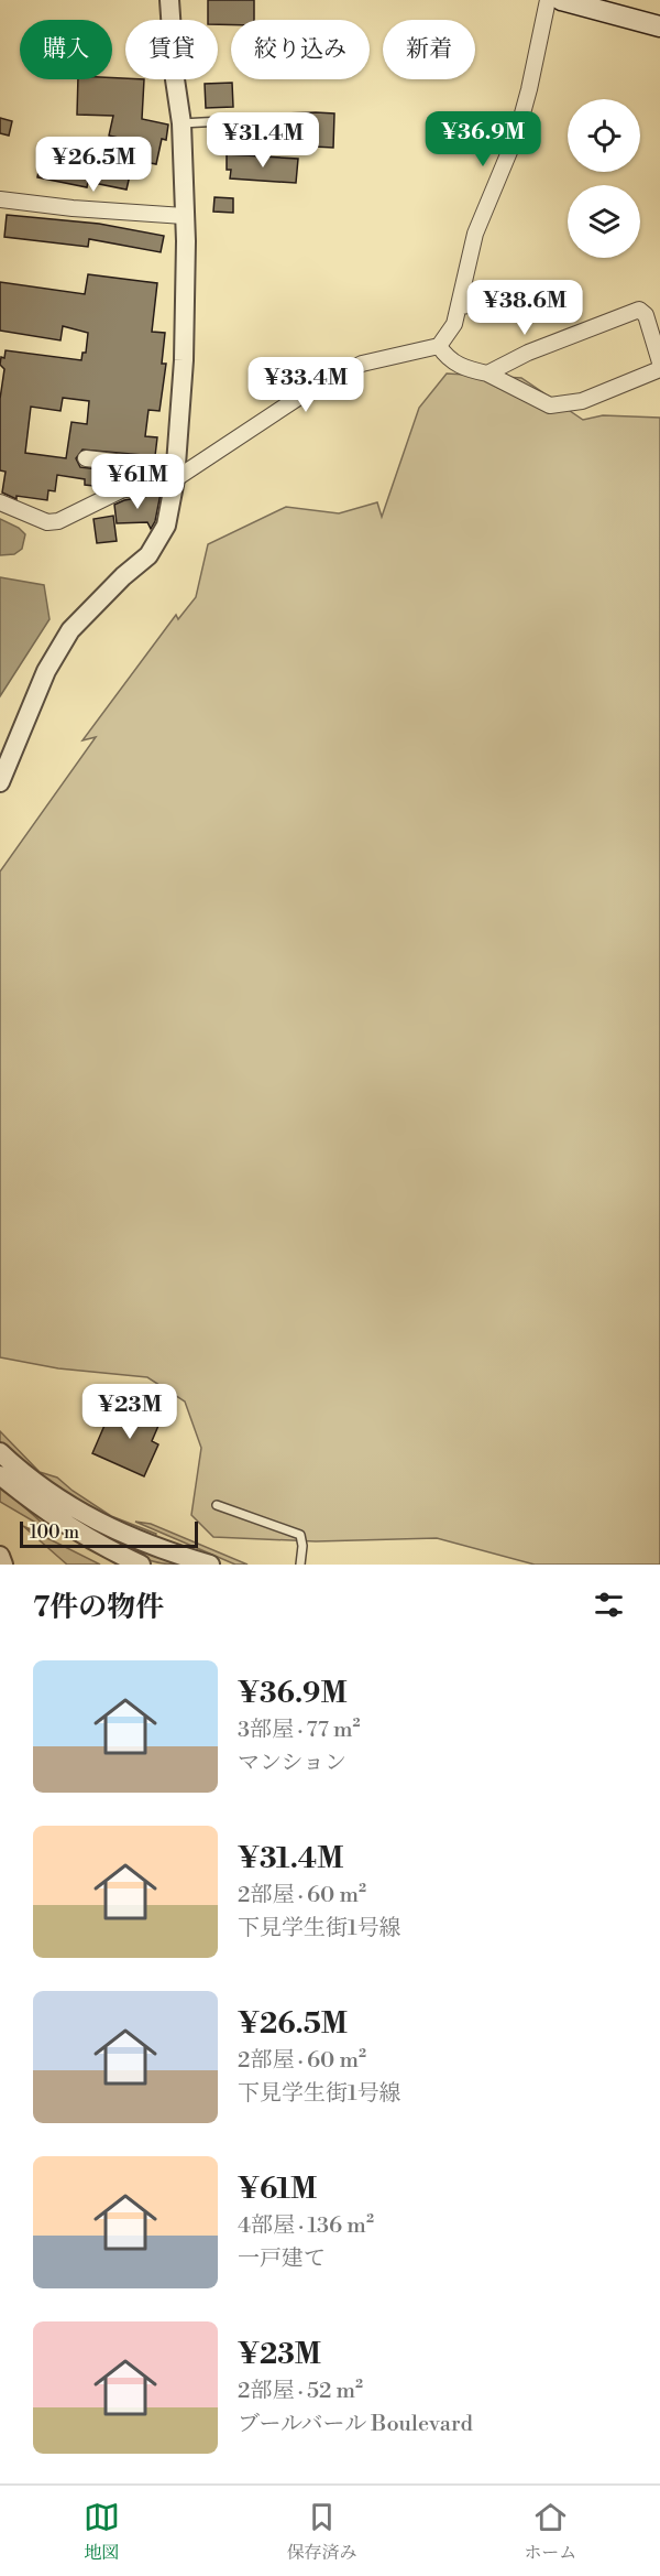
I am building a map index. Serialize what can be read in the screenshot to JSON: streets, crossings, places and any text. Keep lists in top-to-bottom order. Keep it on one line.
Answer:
{"scale_bar":"100 m","page":{"chip":["購入","賃貸","絞り込み","新着"],"price":["¥36.9M","¥31.4M","¥26.5M","¥38.6M","¥33.4M","¥61M","¥23M"],"scale":"100 m","heading":"7件の物件","list":[{"name":"¥36.9M","note":"3部屋 · 77 m² · マンション"},{"name":"¥31.4M","note":"2部屋 · 60 m² · 下見学生街1号線"},{"name":"¥26.5M","note":"2部屋 · 60 m² · 下見学生街1号線"},{"name":"¥61M","note":"4部屋 · 136 m² · 一戸建て"},{"name":"¥23M","note":"2部屋 · 52 m² · ブールバール Boulevard"}],"tabs":["地図","保存済み","ホーム"]}}
